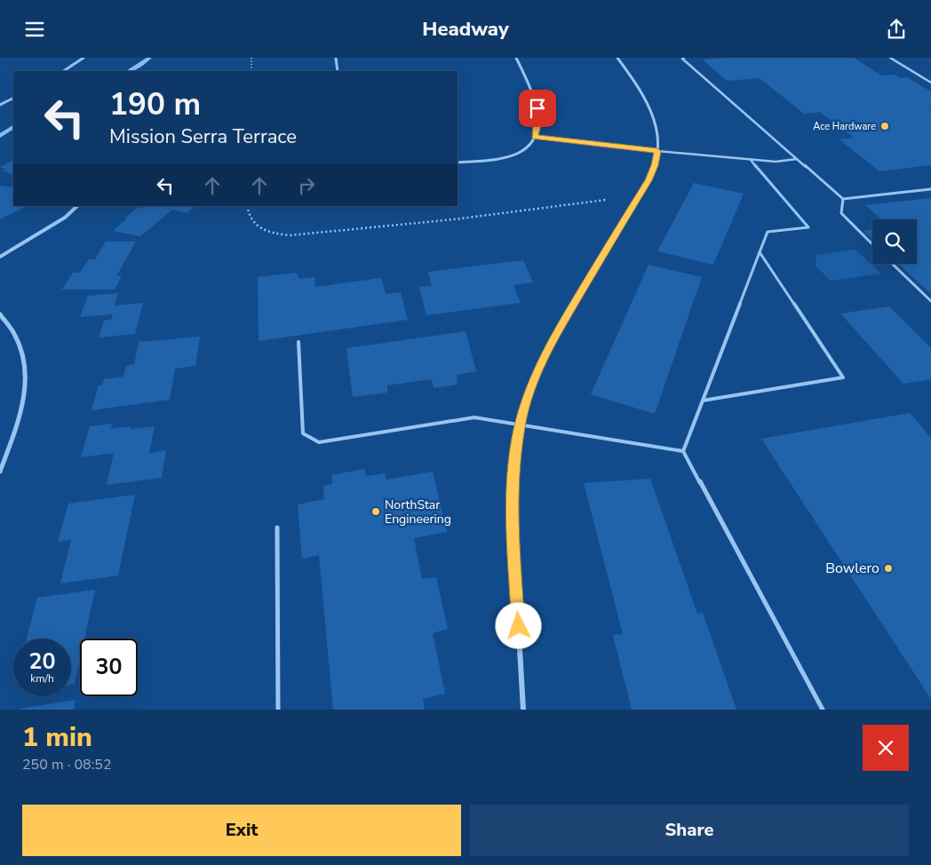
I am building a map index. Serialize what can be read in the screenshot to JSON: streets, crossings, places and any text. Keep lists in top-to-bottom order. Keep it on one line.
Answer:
{"places":["Ace Hardware","NorthStar Engineering","Bowlero"],"page":{"header":"Headway","turn":["190 m","Mission Serra Terrace"],"speed":"20 km/h","limit":"30","heading":["1 min","250 m · 08:52"],"buttons":["Exit","Share"]}}
